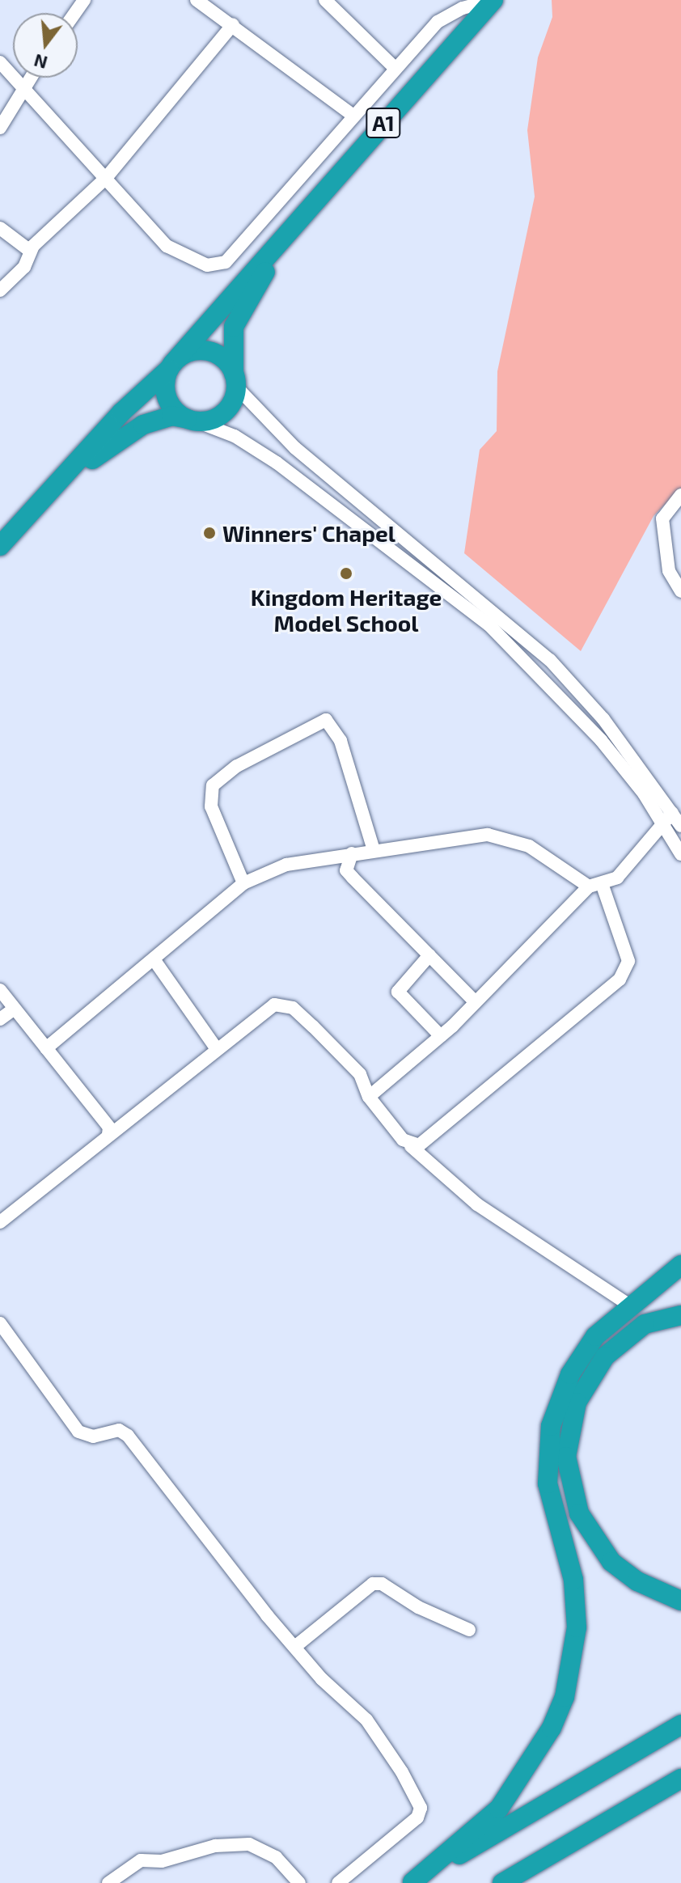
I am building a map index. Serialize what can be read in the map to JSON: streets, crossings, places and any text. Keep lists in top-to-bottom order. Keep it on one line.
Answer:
{"streets":{"highway":["A1"]},"places":["Winners' Chapel","Kingdom Heritage Model School"],"north":"bottom"}
